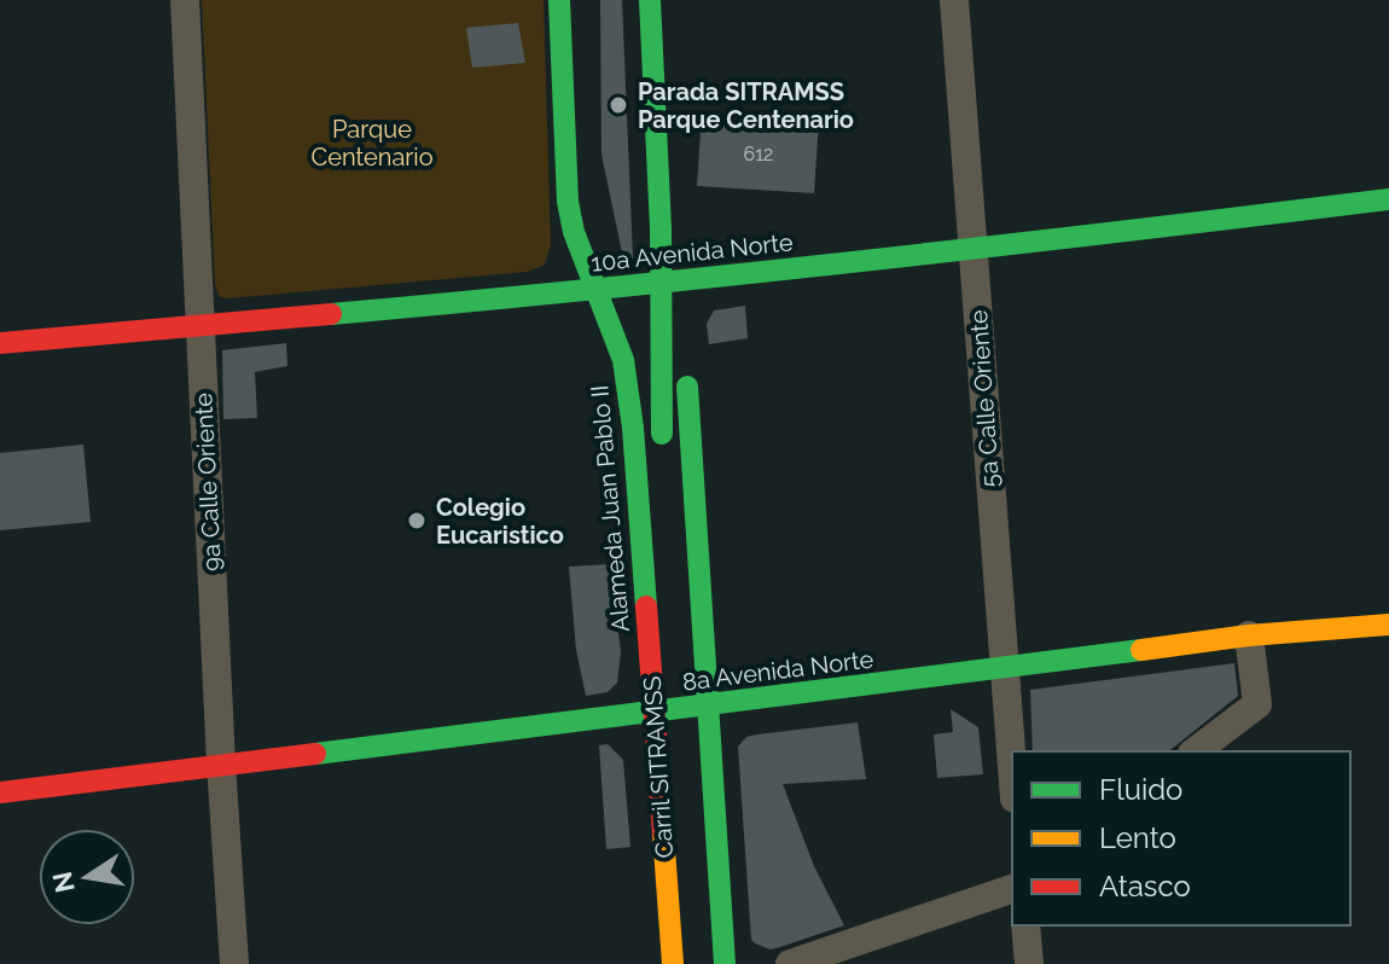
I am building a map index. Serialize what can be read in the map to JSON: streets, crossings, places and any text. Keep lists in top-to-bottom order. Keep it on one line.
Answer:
{"streets":{"street":["10a Avenida Norte","5a Calle Oriente","9a Calle Oriente","Alameda Juan Pablo II","8a Avenida Norte"]},"crossings":[["10a Avenida Norte","5a Calle Oriente"],["10a Avenida Norte","9a Calle Oriente"],["10a Avenida Norte","Alameda Juan Pablo II"],["5a Calle Oriente","8a Avenida Norte"],["9a Calle Oriente","8a Avenida Norte"],["Alameda Juan Pablo II","8a Avenida Norte"]],"parks":["Parque Centenario"],"places":["Parada SITRAMSS Parque Centenario","Colegio Eucaristico"],"house_numbers":["612"],"legend":["Fluido","Lento","Atasco"],"north":"left"}
